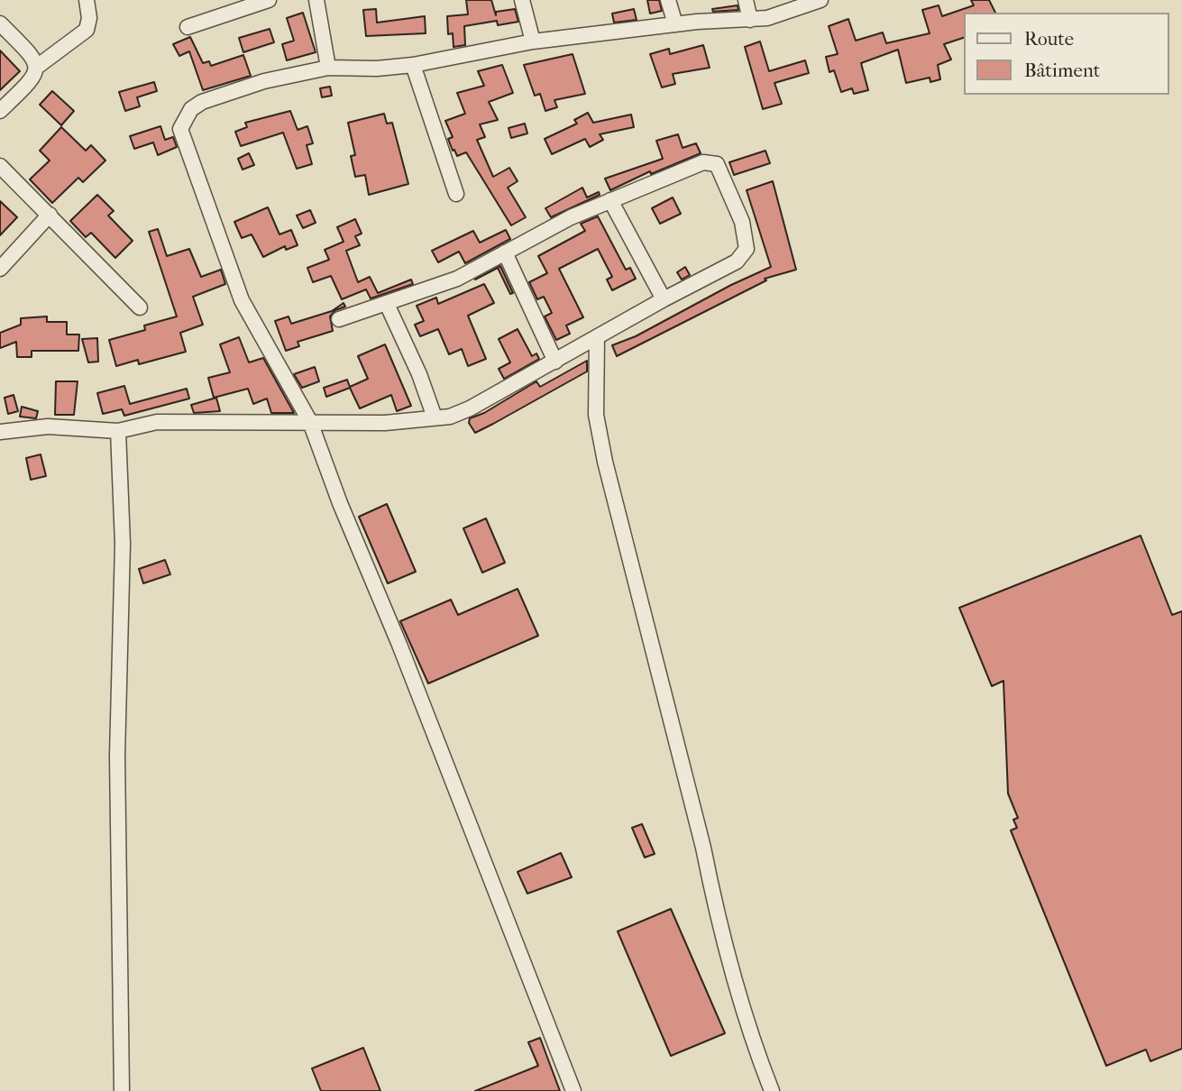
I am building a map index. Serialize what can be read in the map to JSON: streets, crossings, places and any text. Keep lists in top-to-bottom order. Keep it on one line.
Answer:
{"legend":["Route","Bâtiment"]}
